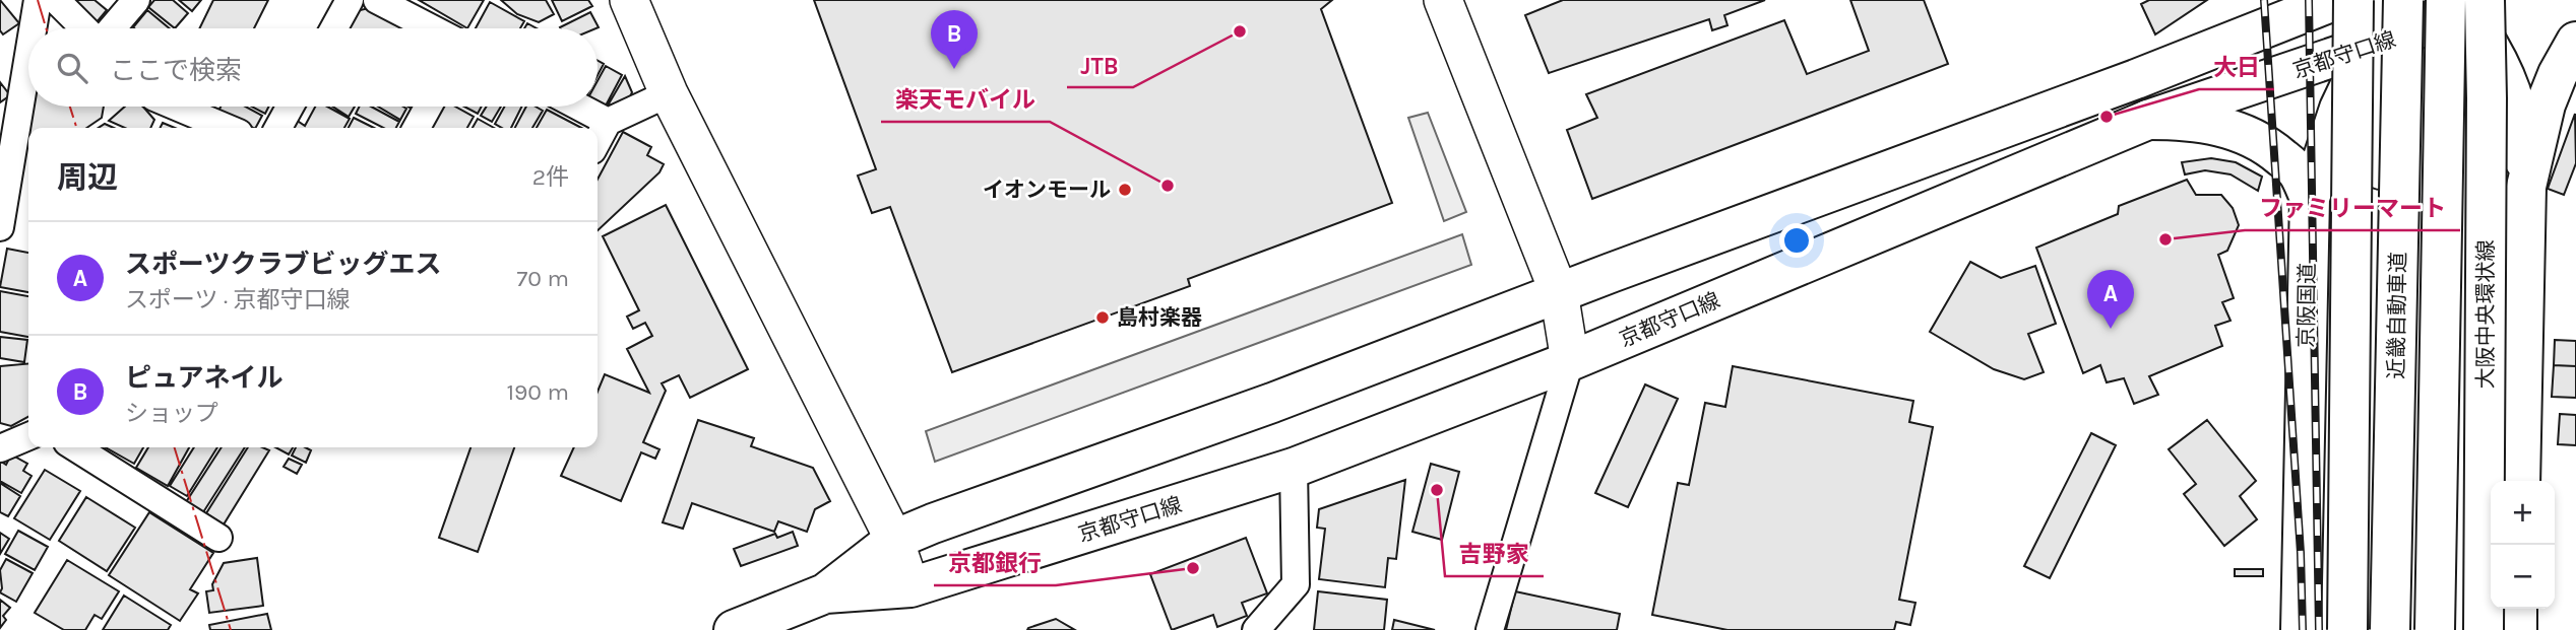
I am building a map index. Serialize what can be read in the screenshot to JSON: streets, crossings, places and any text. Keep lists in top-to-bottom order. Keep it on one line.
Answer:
{"streets":{"main road":["京都守口線","京阪国道","大阪中央環状線","近畿自動車道"]},"crossings":[["京都守口線","京阪国道"],["京都守口線","大阪中央環状線"],["京都守口線","近畿自動車道"],["京阪国道","大阪中央環状線"],["京阪国道","近畿自動車道"],["大阪中央環状線","近畿自動車道"]],"places":["JTB","大日","楽天モバイル","イオンモール","ファミリーマート","島村楽器","吉野家","京都銀行"],"page":{"pins":["B","A"],"search":"ここで検索","heading":["周辺","2件"],"list":[{"mark":"A","name":"スポーツクラブビッグエス","note":"スポーツ · 京都守口線","value":"70 m"},{"mark":"B","name":"ピュアネイル","note":"ショップ","value":"190 m"}],"map_buttons":["+","−"]}}
